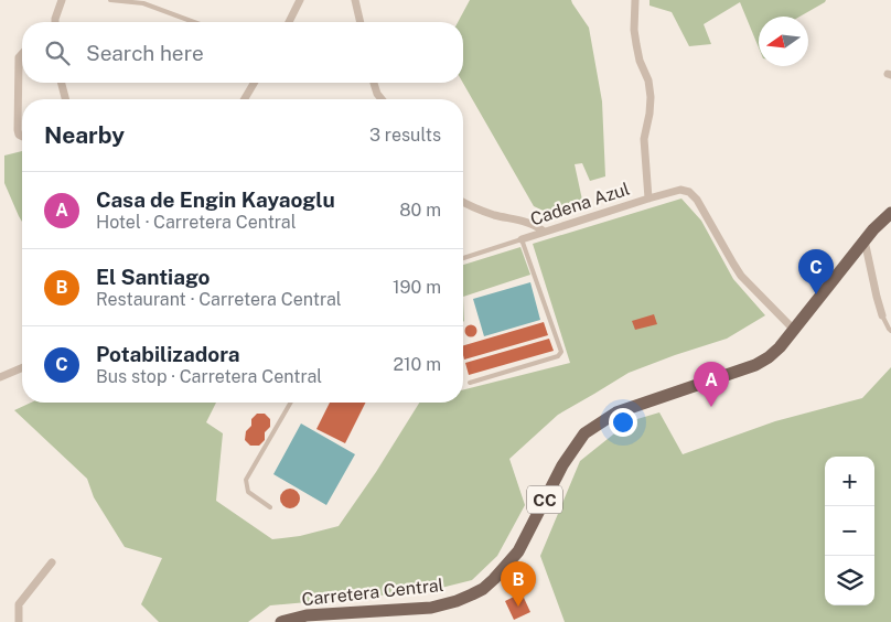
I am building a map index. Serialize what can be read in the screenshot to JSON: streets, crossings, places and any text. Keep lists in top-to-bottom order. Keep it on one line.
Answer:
{"streets":{"main road":["CC","Carretera Central"],"street":["Cadena Azul"]},"crossings":[["Cadena Azul","Carretera Central"]],"north":"left","page":{"search":"Search here","heading":["Nearby","3 results"],"list":[{"mark":"A","name":"Casa de Engin Kayaoglu","note":"Hotel · Carretera Central","value":"80 m"},{"mark":"B","name":"El Santiago","note":"Restaurant · Carretera Central","value":"190 m"},{"mark":"C","name":"Potabilizadora","note":"Bus stop · Carretera Central","value":"210 m"}],"pins":["C","A","B"],"map_buttons":["+","−"]}}
